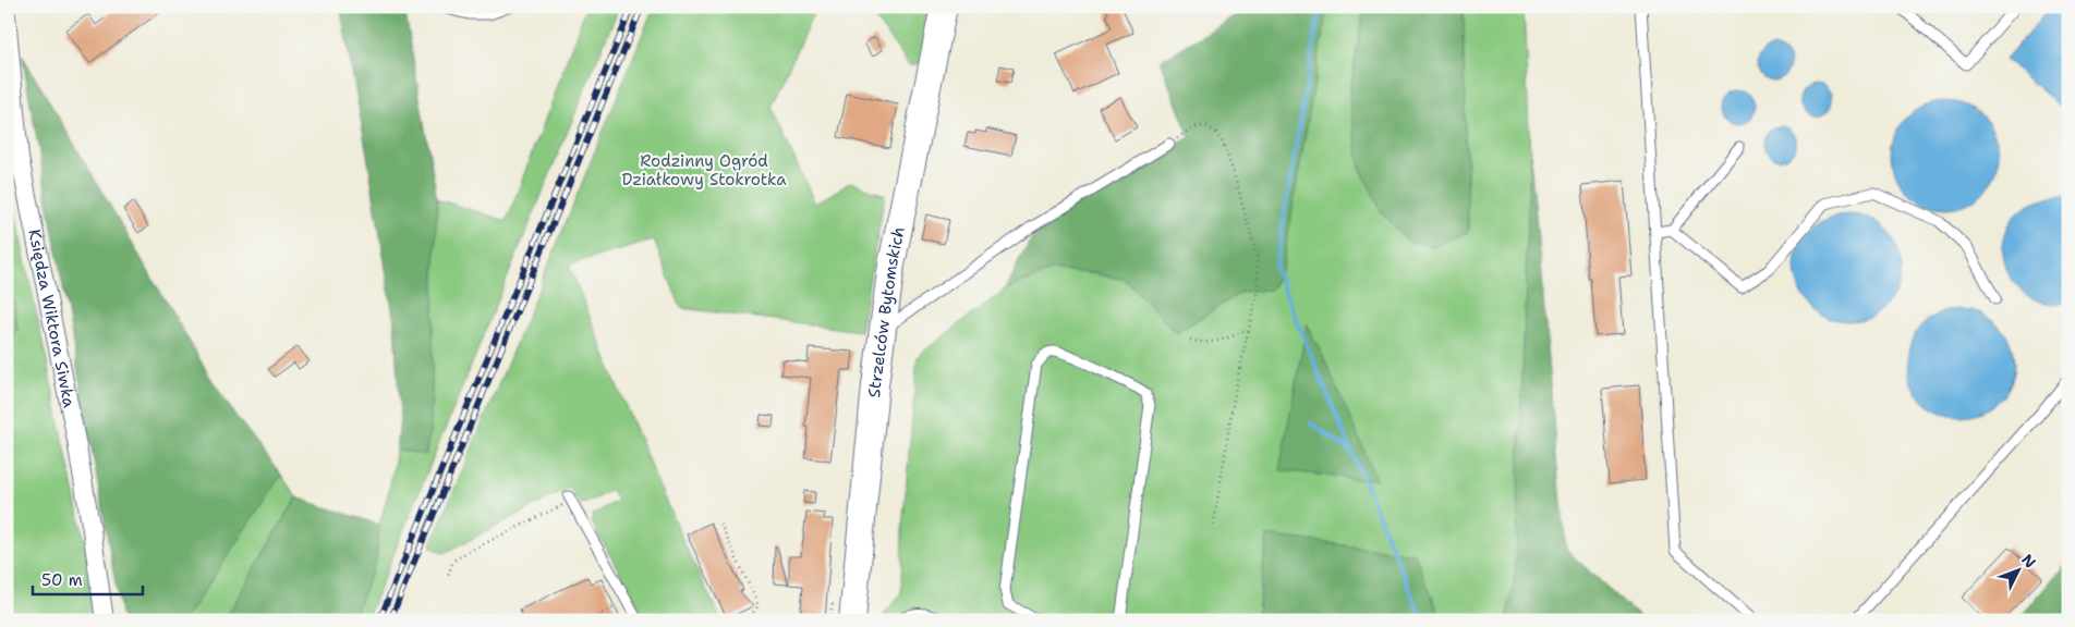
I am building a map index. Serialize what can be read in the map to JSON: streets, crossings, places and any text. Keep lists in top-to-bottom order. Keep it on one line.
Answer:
{"streets":{"street":["Strzelców Bytomskich","Księdza Wiktora Siwka"]},"parks":["Rodzinny Ogród Działkowy Stokrotka"],"scale_bar":"50 m","north":"top right"}
